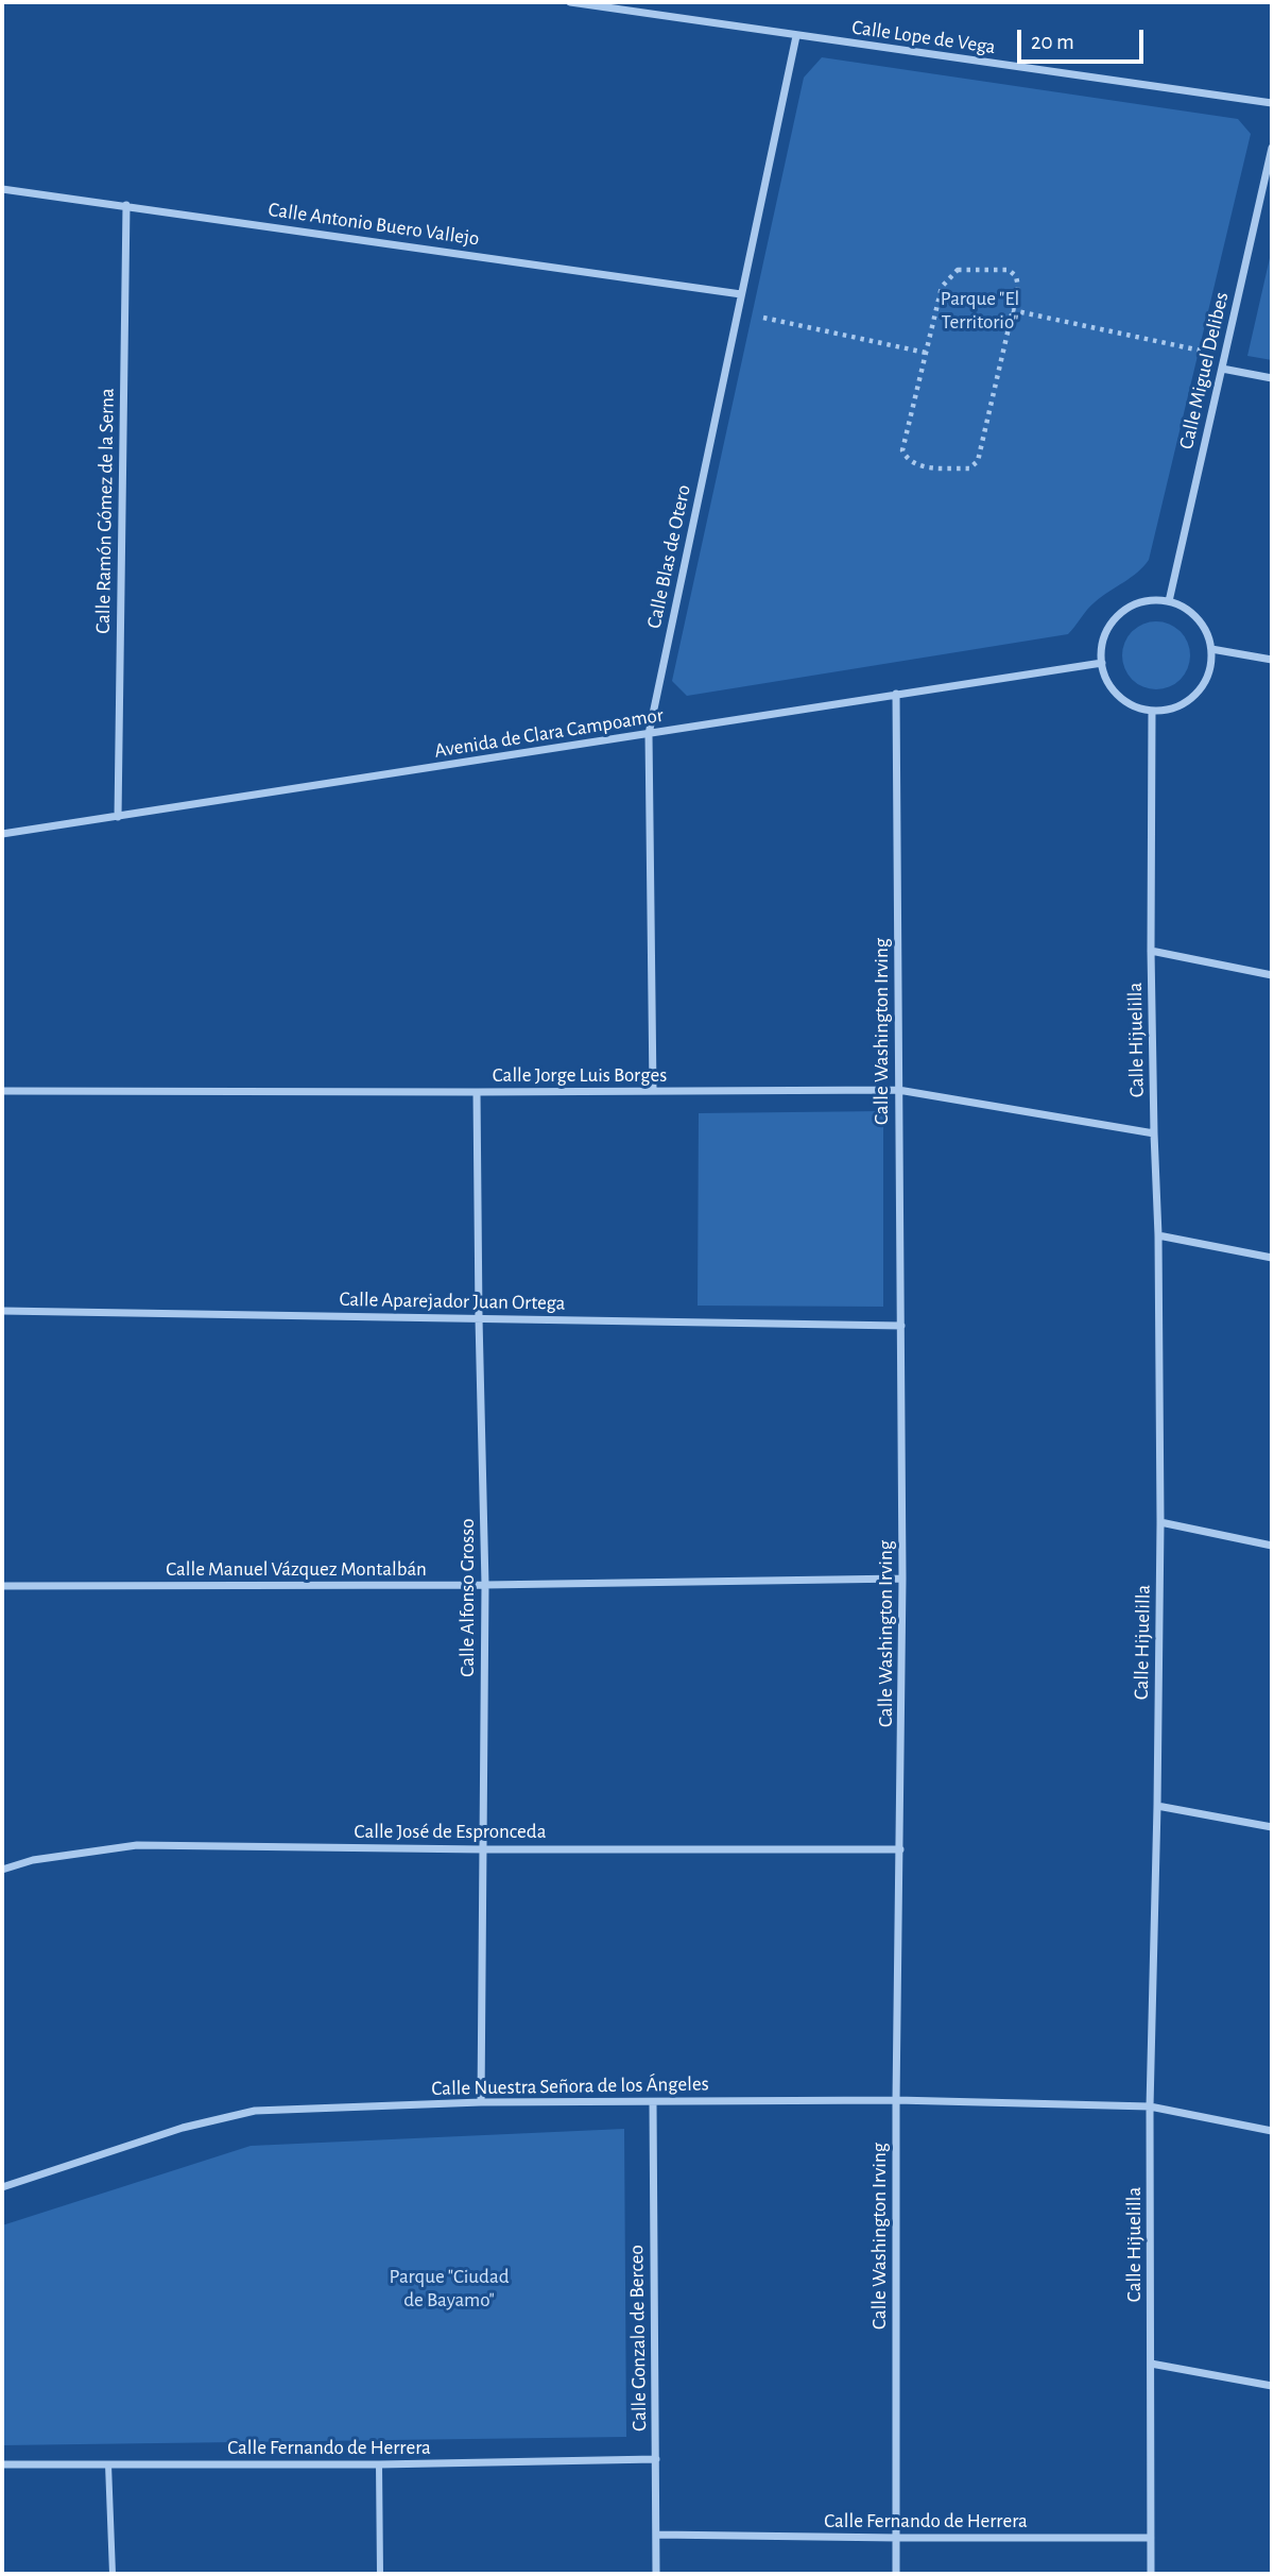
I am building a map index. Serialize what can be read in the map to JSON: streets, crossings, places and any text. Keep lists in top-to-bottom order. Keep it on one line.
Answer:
{"streets":{"street":["Calle Lope de Vega","Calle Antonio Buero Vallejo","Calle Miguel Delibes","Calle Ramón Gómez de la Serna","Calle Blas de Otero","Avenida de Clara Campoamor","Calle Washington Irving","Calle Hijuelilla","Calle Jorge Luis Borges","Calle Aparejador Juan Ortega","Calle Manuel Vázquez Montalbán","Calle Alfonso Grosso","Calle José de Espronceda","Calle Nuestra Señora de los Ángeles","Calle Gonzalo de Berceo","Calle Fernando de Herrera"]},"crossings":[["Calle Lope de Vega","Calle Blas de Otero"],["Calle Antonio Buero Vallejo","Calle Ramón Gómez de la Serna"],["Calle Antonio Buero Vallejo","Calle Blas de Otero"],["Calle Miguel Delibes","Avenida de Clara Campoamor"],["Calle Miguel Delibes","Calle Hijuelilla"],["Calle Ramón Gómez de la Serna","Avenida de Clara Campoamor"],["Calle Blas de Otero","Avenida de Clara Campoamor"],["Calle Blas de Otero","Calle Jorge Luis Borges"],["Avenida de Clara Campoamor","Calle Washington Irving"],["Avenida de Clara Campoamor","Calle Hijuelilla"],["Calle Washington Irving","Calle Jorge Luis Borges"],["Calle Washington Irving","Calle Aparejador Juan Ortega"],["Calle Washington Irving","Calle Manuel Vázquez Montalbán"],["Calle Washington Irving","Calle José de Espronceda"],["Calle Washington Irving","Calle Nuestra Señora de los Ángeles"],["Calle Washington Irving","Calle Fernando de Herrera"],["Calle Hijuelilla","Calle Jorge Luis Borges"],["Calle Hijuelilla","Calle Nuestra Señora de los Ángeles"],["Calle Hijuelilla","Calle Fernando de Herrera"],["Calle Jorge Luis Borges","Calle Alfonso Grosso"],["Calle Aparejador Juan Ortega","Calle Alfonso Grosso"],["Calle Manuel Vázquez Montalbán","Calle Alfonso Grosso"],["Calle Alfonso Grosso","Calle José de Espronceda"],["Calle Alfonso Grosso","Calle Nuestra Señora de los Ángeles"],["Calle Nuestra Señora de los Ángeles","Calle Gonzalo de Berceo"],["Calle Gonzalo de Berceo","Calle Fernando de Herrera"]],"parks":["Parque \"El Territorio\"","Parque \"Ciudad de Bayamo\""],"scale_bar":"20 m"}
